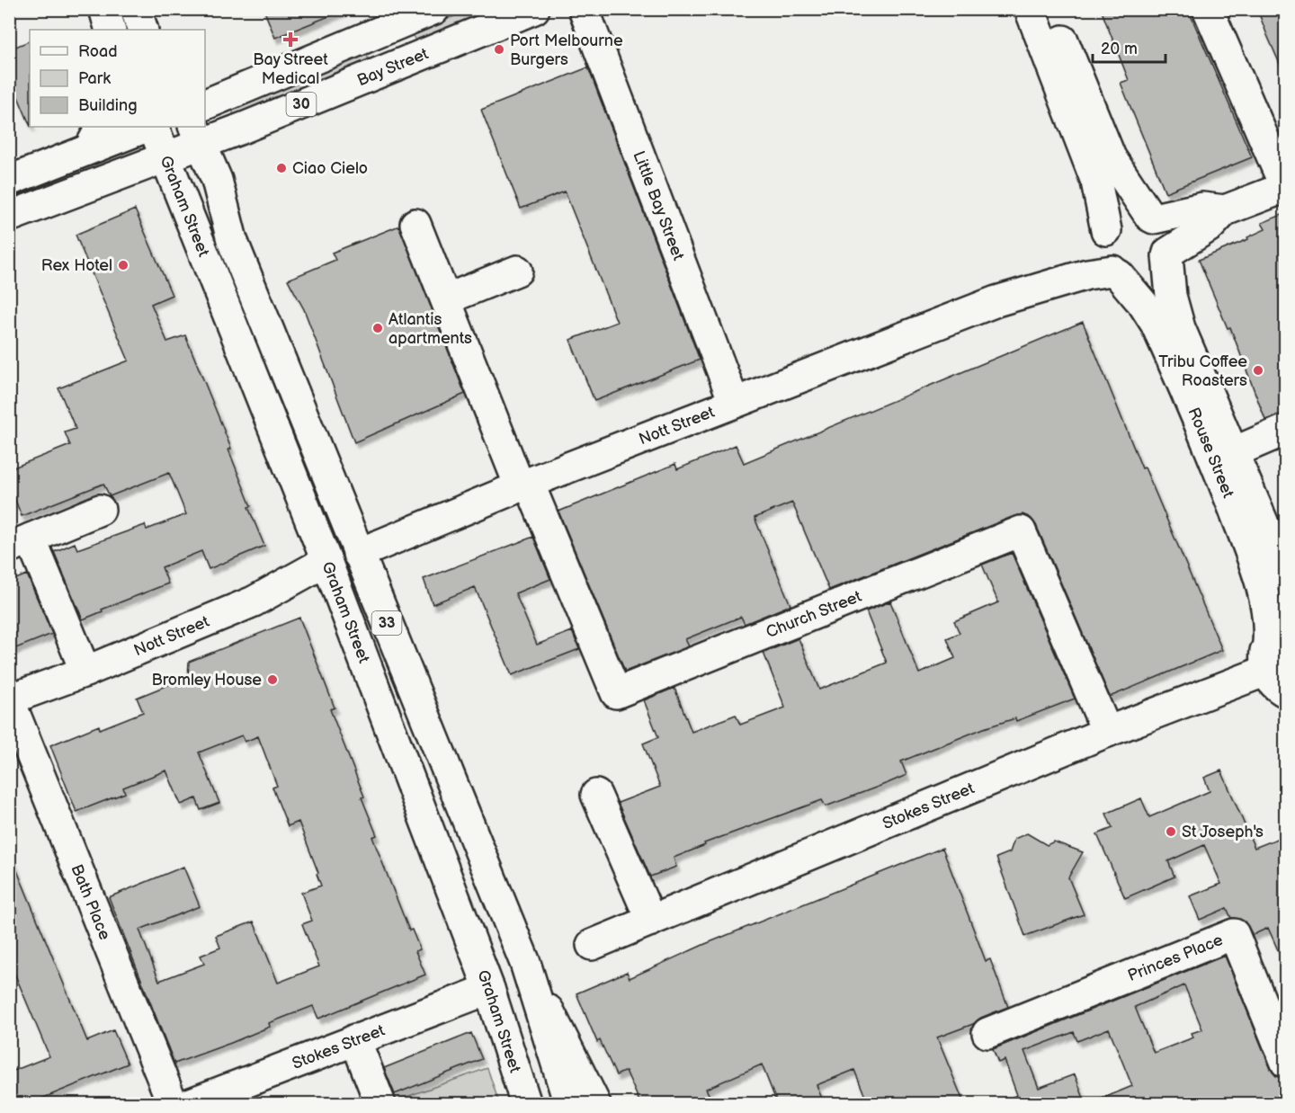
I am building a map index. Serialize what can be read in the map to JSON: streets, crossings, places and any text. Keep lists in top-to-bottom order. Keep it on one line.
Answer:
{"streets":{"street":["Bay Street","30","Graham Street","Little Bay Street","Nott Street","Rouse Street","Church Street","33","Stokes Street","Bath Place","Princes Place"]},"crossings":[["Bay Street","Graham Street"],["Graham Street","Nott Street"],["Graham Street","Stokes Street"],["Little Bay Street","Nott Street"],["Nott Street","Rouse Street"],["Nott Street","Church Street"],["Nott Street","Bath Place"],["Rouse Street","Stokes Street"],["Church Street","Stokes Street"]],"places":{"health":["Bay Street Medical"],"other":["Port Melbourne Burgers","Ciao Cielo","Rex Hotel","Atlantis apartments","Tribu Coffee Roasters","Bromley House","St Joseph's"]},"legend":["Road","Park","Building"],"scale_bar":"20 m"}
